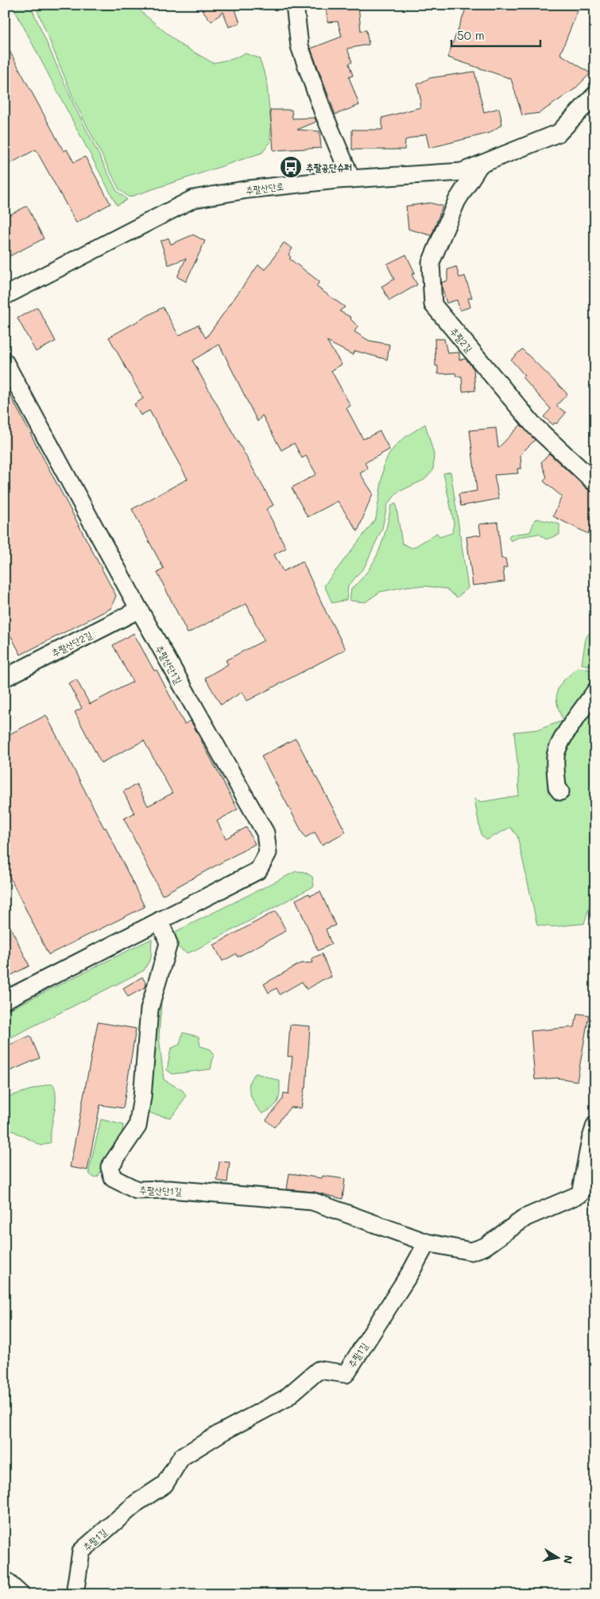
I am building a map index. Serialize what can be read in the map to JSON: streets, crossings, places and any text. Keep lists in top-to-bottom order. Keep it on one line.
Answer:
{"streets":{"street":["추팔산단로","추팔2길","추팔산단2길","추팔산단1길","추팔1길"]},"crossings":[["추팔산단로","추팔2길"],["추팔산단2길","추팔산단1길"],["추팔산단1길","추팔1길"]],"places":{"bus stop":["추팔공단슈퍼"]},"scale_bar":"50 m","north":"right"}
